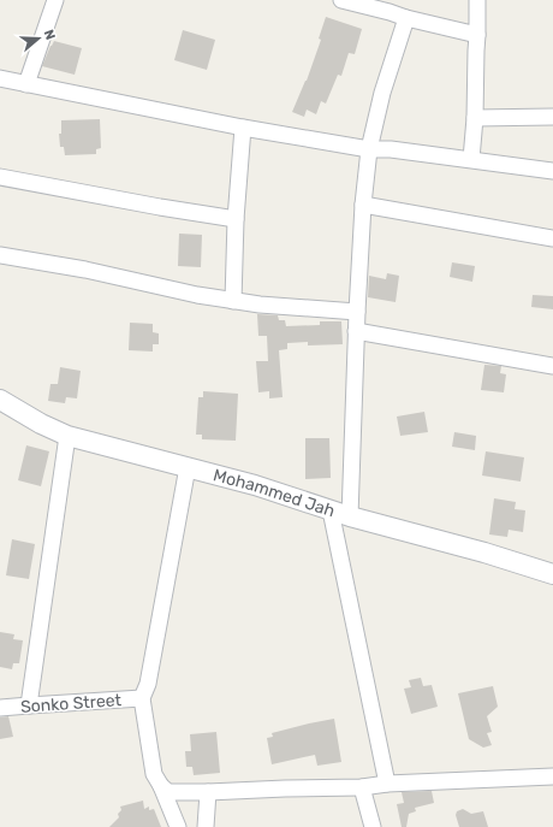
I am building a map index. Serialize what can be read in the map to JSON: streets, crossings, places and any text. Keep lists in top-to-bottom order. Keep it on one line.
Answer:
{"streets":{"street":["Mohammed Jah","Sonko Street"]},"north":"right"}
